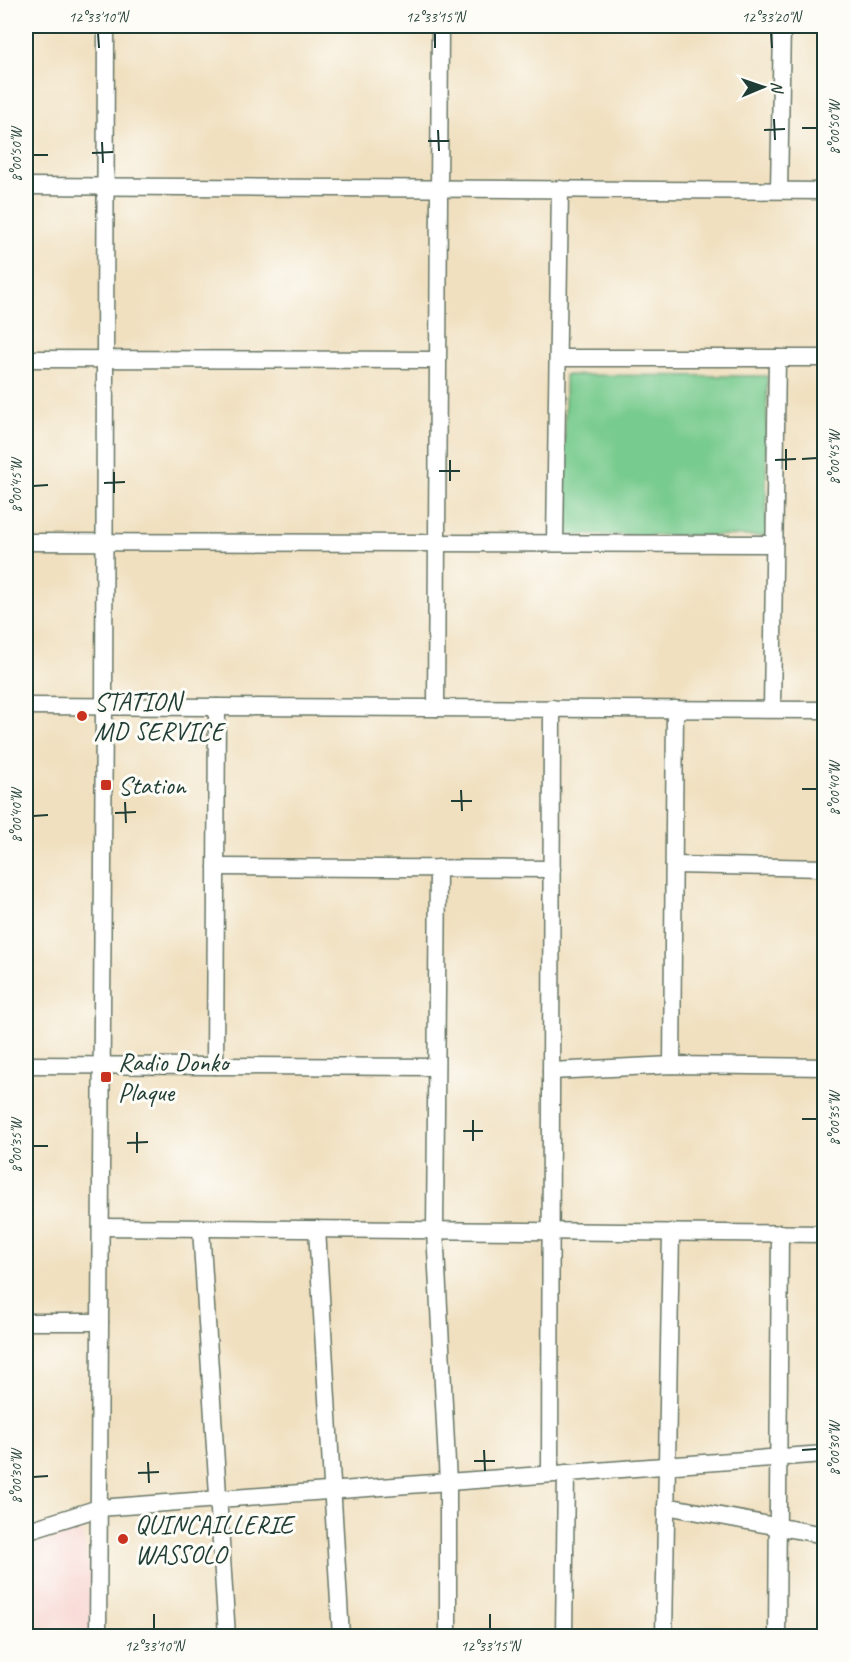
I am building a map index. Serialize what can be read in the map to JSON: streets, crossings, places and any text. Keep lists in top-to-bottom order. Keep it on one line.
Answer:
{"places":{"other":["STATION MD SERVICE","QUINCAILLERIE WASSOLO"],"transit":["Station","Radio Donko Plaque"]},"north":"right","coordinates":["12°33'10\"N","12°33'15\"N","12°33'20\"N","8°00'50\"W","8°00'45\"W","8°00'40\"W","8°00'35\"W","8°00'30\"W"]}
